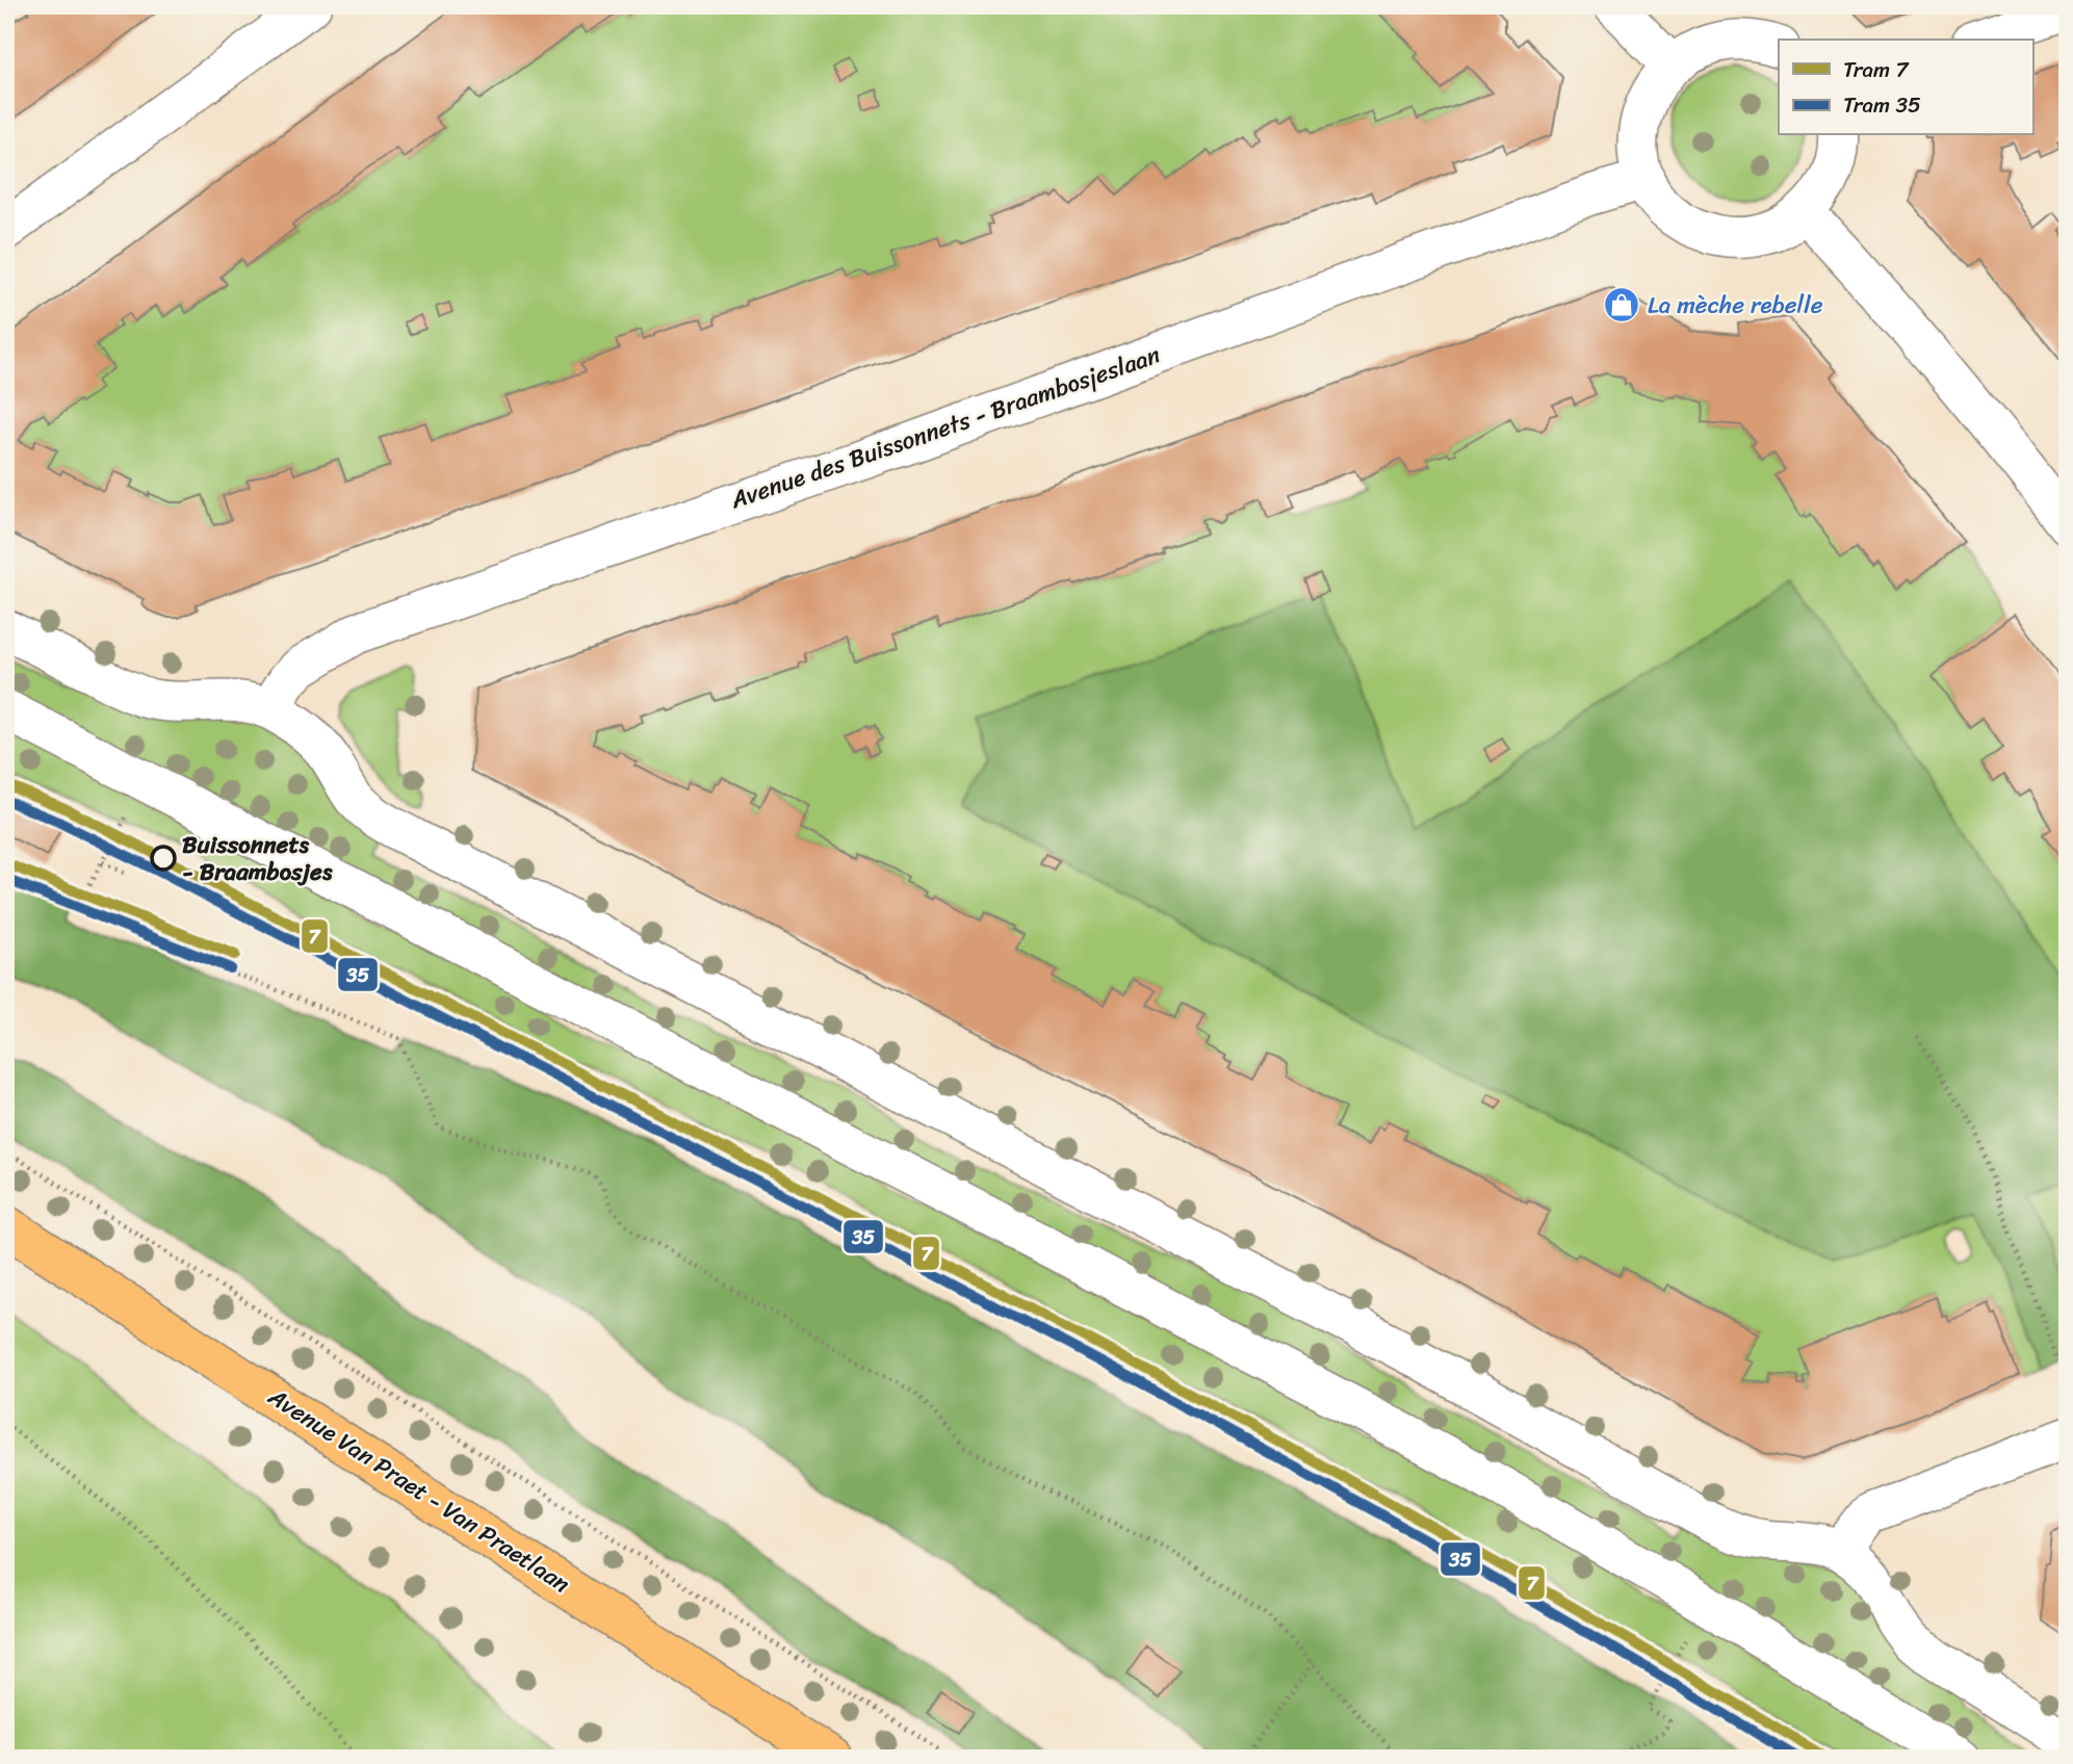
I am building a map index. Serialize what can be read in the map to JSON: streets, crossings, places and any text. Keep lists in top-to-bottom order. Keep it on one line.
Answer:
{"streets":{"main road":["Avenue Van Praet - Van Praetlaan"],"street":["Avenue des Buissonnets - Braambosjeslaan"]},"places":{"shop":["La mèche rebelle"],"other":["Buissonnets - Braambosjes"]},"lines":["tram line 7","tram line 35"],"legend":["Tram 7","Tram 35"]}
